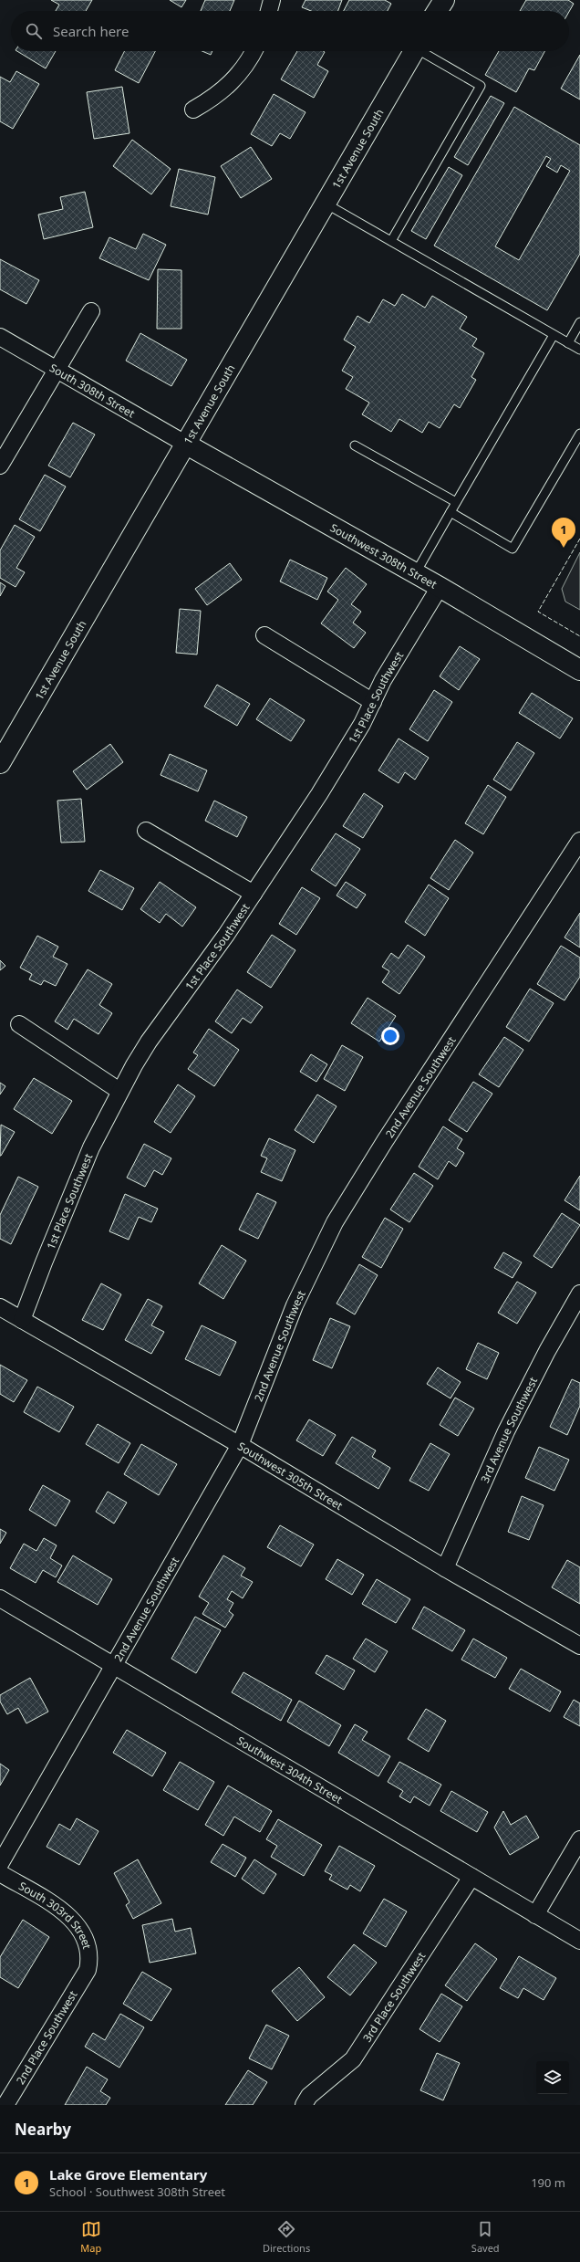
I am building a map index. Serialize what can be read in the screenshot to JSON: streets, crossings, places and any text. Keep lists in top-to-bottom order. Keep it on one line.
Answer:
{"streets":{"main road":["1st Avenue South","Southwest 308th Street"],"street":["South 308th Street","1st Place Southwest","2nd Avenue Southwest","3rd Avenue Southwest","Southwest 305th Street","Southwest 304th Street","South 303rd Street","3rd Place Southwest","2nd Place Southwest"]},"crossings":[["1st Avenue South","South 308th Street"],["1st Avenue South","Southwest 308th Street"],["South 308th Street","Southwest 308th Street"],["Southwest 308th Street","1st Place Southwest"],["1st Place Southwest","Southwest 305th Street"],["2nd Avenue Southwest","Southwest 305th Street"],["2nd Avenue Southwest","Southwest 304th Street"],["3rd Avenue Southwest","Southwest 305th Street"],["Southwest 304th Street","3rd Place Southwest"],["South 303rd Street","2nd Place Southwest"]],"page":{"search":"Search here","pins":"1","heading":"Nearby","list":[{"mark":"1","name":"Lake Grove Elementary","note":"School · Southwest 308th Street","value":"190 m"}],"nav":["Map","Directions","Saved"]}}
